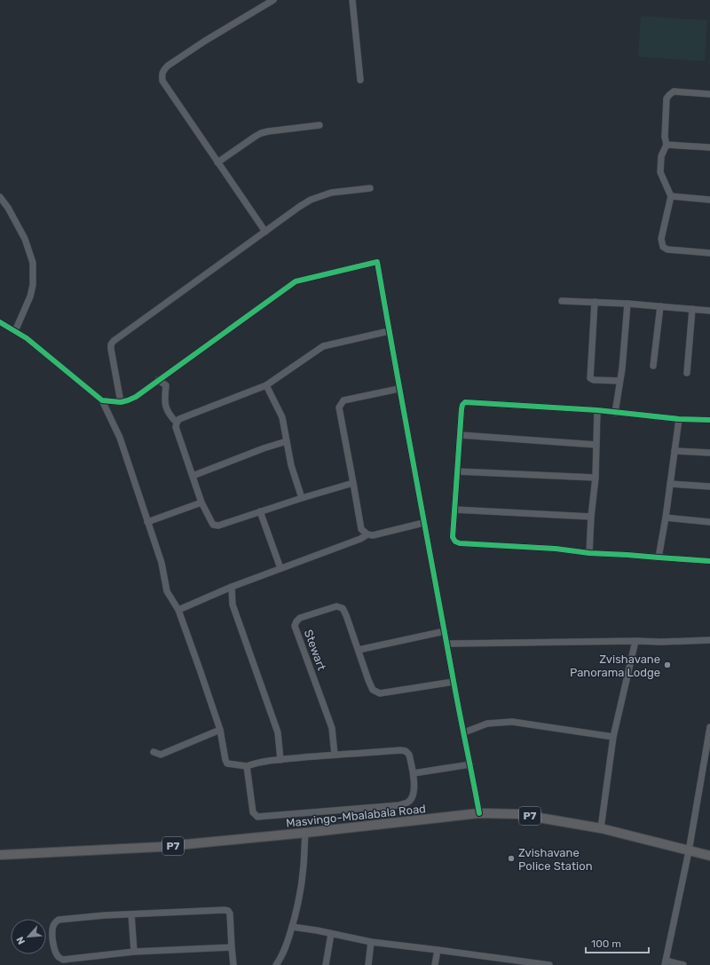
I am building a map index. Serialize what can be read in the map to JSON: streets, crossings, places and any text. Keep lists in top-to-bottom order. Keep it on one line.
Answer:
{"streets":{"highway":["Masvingo-Mbalabala Road","P7"],"street":["Stewart"]},"places":["Zvishavane Panorama Lodge","Zvishavane Police Station"],"scale_bar":"100 m","north":"bottom left"}
